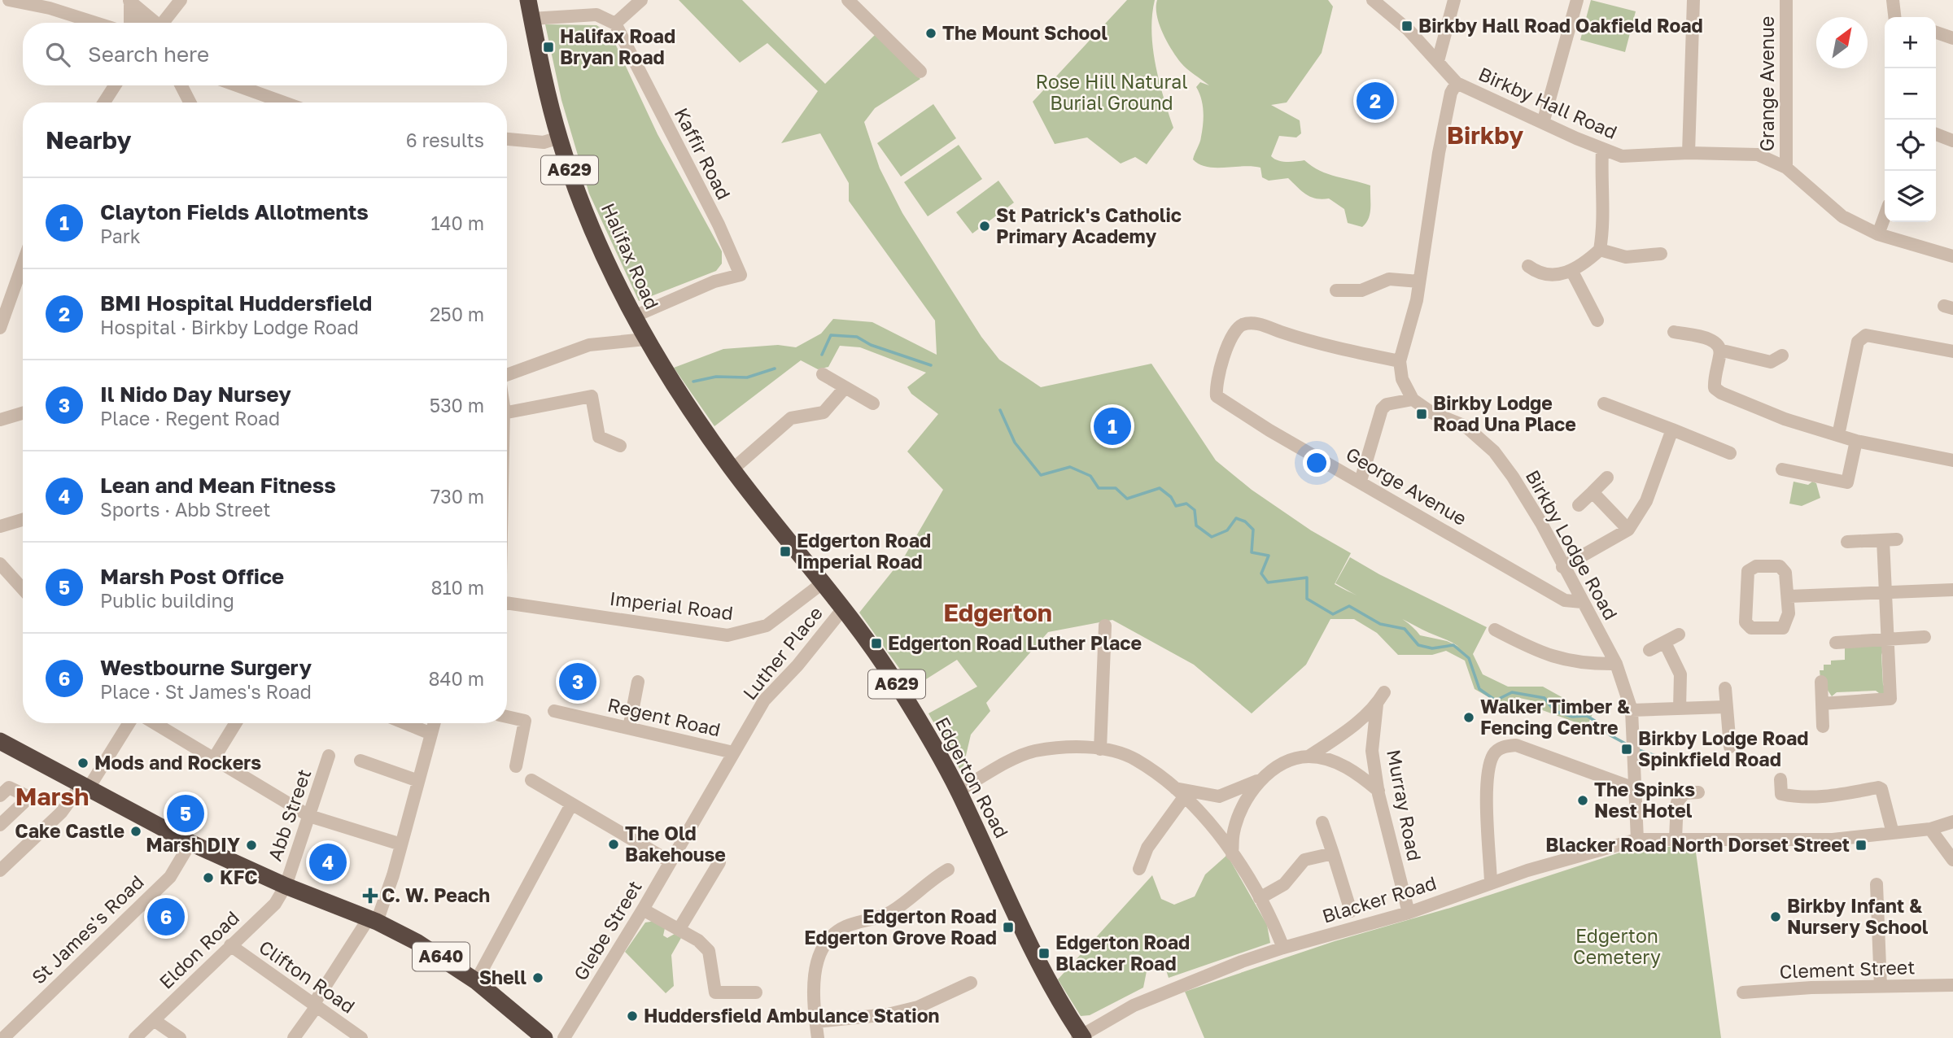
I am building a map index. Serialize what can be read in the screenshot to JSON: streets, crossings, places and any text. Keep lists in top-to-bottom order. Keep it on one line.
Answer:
{"streets":{"highway":["A629","Halifax Road","Edgerton Road","A640"],"street":["Grange Avenue","Birkby Hall Road","Kaffir Road","George Avenue","Birkby Lodge Road","Imperial Road","Luther Place","Regent Road","Murray Road","Abb Street","Blacker Road","St James's Road","Glebe Street","Eldon Road","Clement Street","Clifton Road"]},"crossings":[["Grange Avenue","Birkby Hall Road"],["Kaffir Road","Halifax Road"],["Halifax Road","Edgerton Road"],["George Avenue","Birkby Lodge Road"],["Birkby Lodge Road","Blacker Road"],["Imperial Road","Edgerton Road"],["Luther Place","Regent Road"],["Luther Place","Edgerton Road"],["Luther Place","Glebe Street"],["Regent Road","Glebe Street"],["Edgerton Road","Blacker Road"],["Murray Road","Blacker Road"],["Abb Street","Eldon Road"],["Abb Street","A640"],["St James's Road","A640"],["Eldon Road","A640"],["Eldon Road","Clifton Road"]],"districts":["Birkby","Edgerton","Marsh"],"parks":["Rose Hill Natural Burial Ground","Edgerton Cemetery"],"places":{"transit":["Birkby Hall Road Oakfield Road","Halifax Road Bryan Road","Birkby Lodge Road Una Place","Edgerton Road Imperial Road","Edgerton Road Luther Place","Birkby Lodge Road Spinkfield Road","Blacker Road North Dorset Street","Edgerton Road Edgerton Grove Road","Edgerton Road Blacker Road"],"other":["The Mount School","St Patrick's Catholic Primary Academy","Walker Timber & Fencing Centre","Mods and Rockers","The Spinks Nest Hotel","Cake Castle","The Old Bakehouse","Marsh DIY","KFC","Birkby Infant & Nursery School","Shell","Huddersfield Ambulance Station"],"health":["C. W. Peach"]},"north":"top right","page":{"map_buttons":["+","−"],"search":"Search here","pins":["2","1","3","5","4","6"],"heading":["Nearby","6 results"],"list":[{"mark":"1","name":"Clayton Fields Allotments","note":"Park","value":"140 m"},{"mark":"2","name":"BMI Hospital Huddersfield","note":"Hospital · Birkby Lodge Road","value":"250 m"},{"mark":"3","name":"Il Nido Day Nursey","note":"Place · Regent Road","value":"530 m"},{"mark":"4","name":"Lean and Mean Fitness","note":"Sports · Abb Street","value":"730 m"},{"mark":"5","name":"Marsh Post Office","note":"Public building","value":"810 m"},{"mark":"6","name":"Westbourne Surgery","note":"Place · St James's Road","value":"840 m"}]}}
